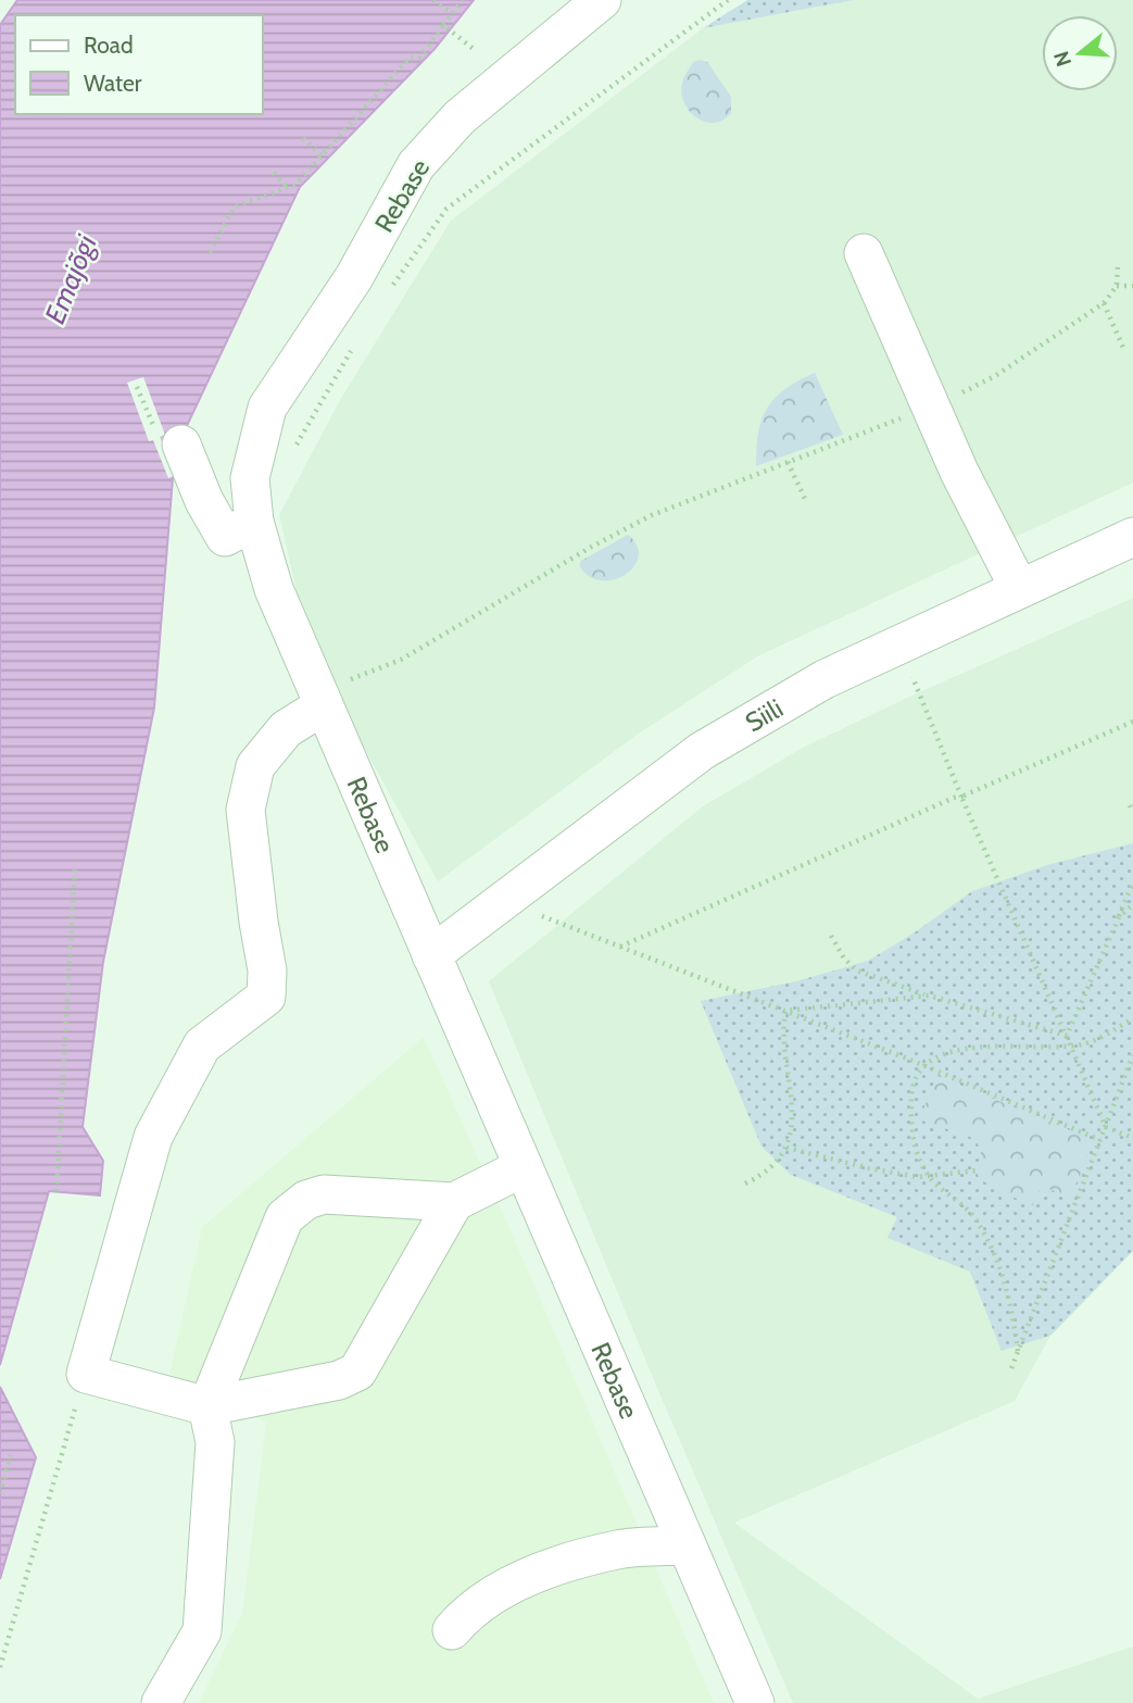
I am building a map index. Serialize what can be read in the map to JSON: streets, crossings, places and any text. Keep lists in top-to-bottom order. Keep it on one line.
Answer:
{"streets":{"street":["Rebase","Siili"]},"crossings":[["Rebase","Siili"]],"water":["Emajõgi"],"legend":["Road","Water"],"north":"left"}
